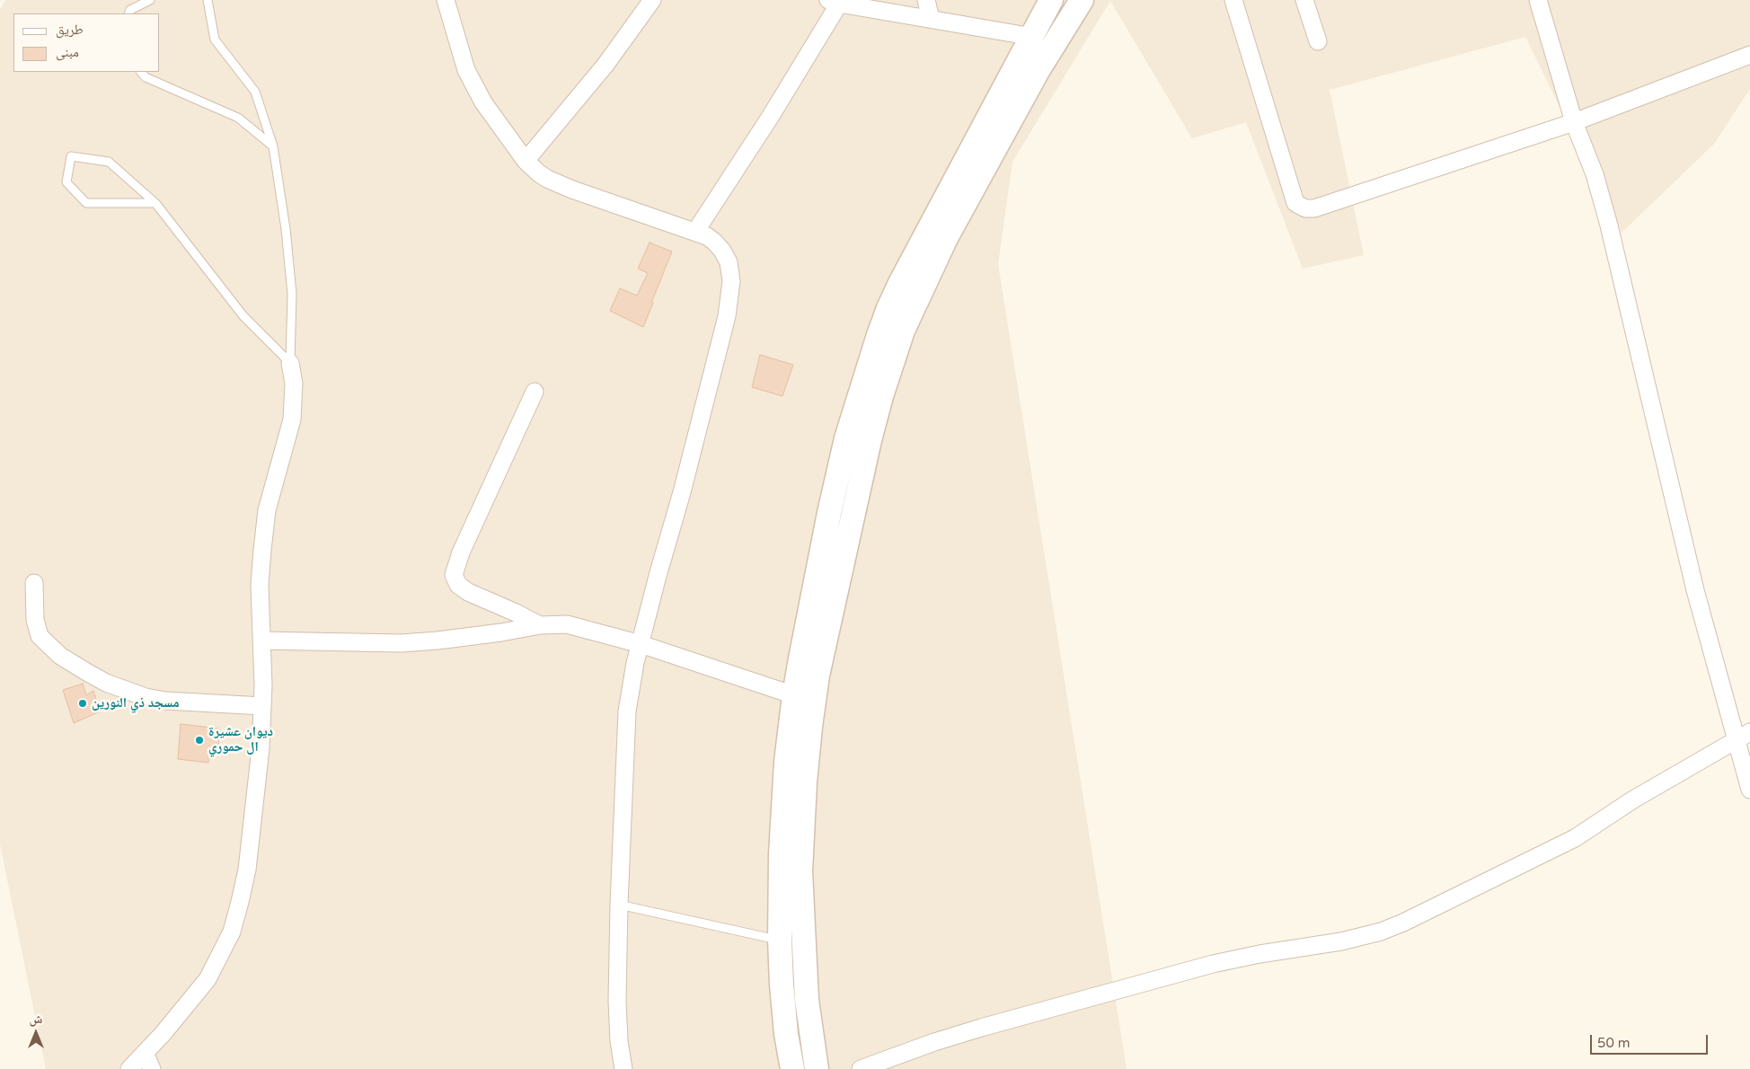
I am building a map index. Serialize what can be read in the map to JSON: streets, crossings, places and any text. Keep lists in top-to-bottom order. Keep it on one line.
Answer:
{"places":["مسجد ذي النورين","ديوان عشيرة ال حموري"],"legend":["طريق","مبنى"],"scale_bar":"50 m","north":"top"}
